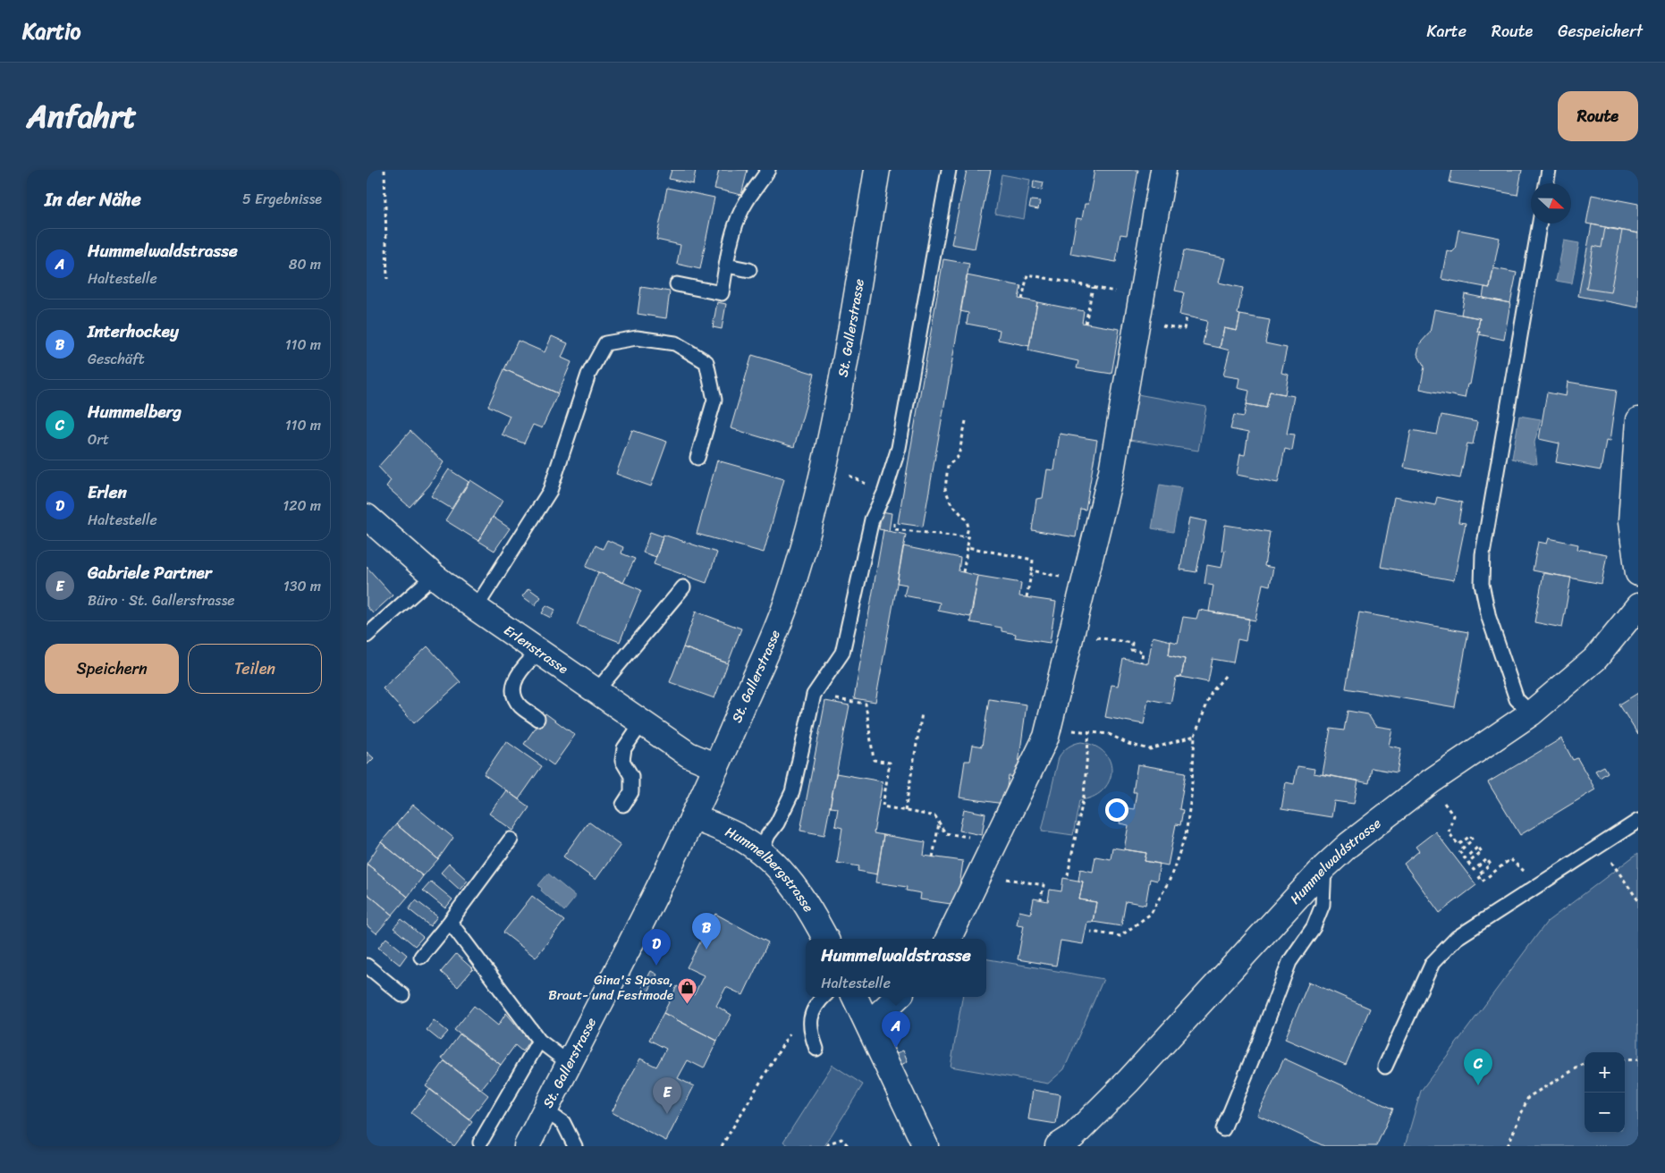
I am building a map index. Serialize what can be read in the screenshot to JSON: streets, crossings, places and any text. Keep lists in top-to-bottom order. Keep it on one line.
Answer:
{"streets":{"street":["St. Gallerstrasse","Erlenstrasse","Hummelwaldstrasse","Hummelbergstrasse"]},"crossings":[["St. Gallerstrasse","Erlenstrasse"],["St. Gallerstrasse","Hummelbergstrasse"]],"places":{"shop":["Gina's Sposa, Braut- und Festmode"]},"north":"right","page":{"header":"Kartio","nav":["Karte","Route","Gespeichert"],"title":"Anfahrt","buttons":["Route",["Speichern","Teilen"]],"heading":["In der Nähe","5 Ergebnisse"],"list":[{"mark":"A","name":"Hummelwaldstrasse","note":"Haltestelle","value":"80 m"},{"mark":"B","name":"Interhockey","note":"Geschäft","value":"110 m"},{"mark":"C","name":"Hummelberg","note":"Ort","value":"110 m"},{"mark":"D","name":"Erlen","note":"Haltestelle","value":"120 m"},{"mark":"E","name":"Gabriele Partner","note":"Büro · St. Gallerstrasse","value":"130 m"}],"pins":["B","D","A","C","E"],"popup":["Hummelwaldstrasse","Haltestelle"],"map_buttons":["+","−"]}}
